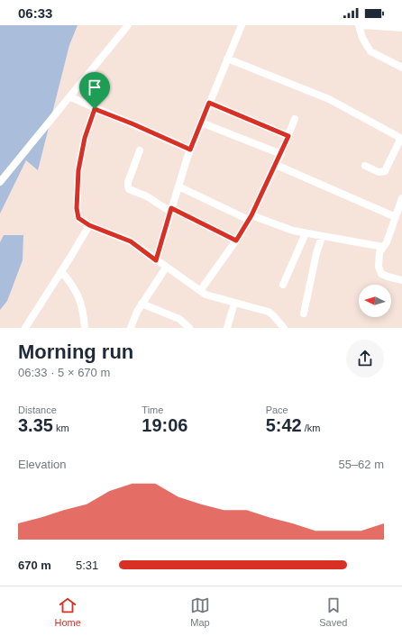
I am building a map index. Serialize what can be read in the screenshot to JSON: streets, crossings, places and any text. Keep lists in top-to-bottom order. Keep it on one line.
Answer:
{"north":"left","page":{"status":"06:33","heading":["Morning run","06:33 · 5 × 670 m"],"stats":[["Distance","3.35 km"],["Time","19:06"],["Pace","5:42 /km"]],"chart":["Elevation","55–62 m"],"list":[{"name":"670 m","note":"5:31"}],"tabs":["Home","Map","Saved"]}}
